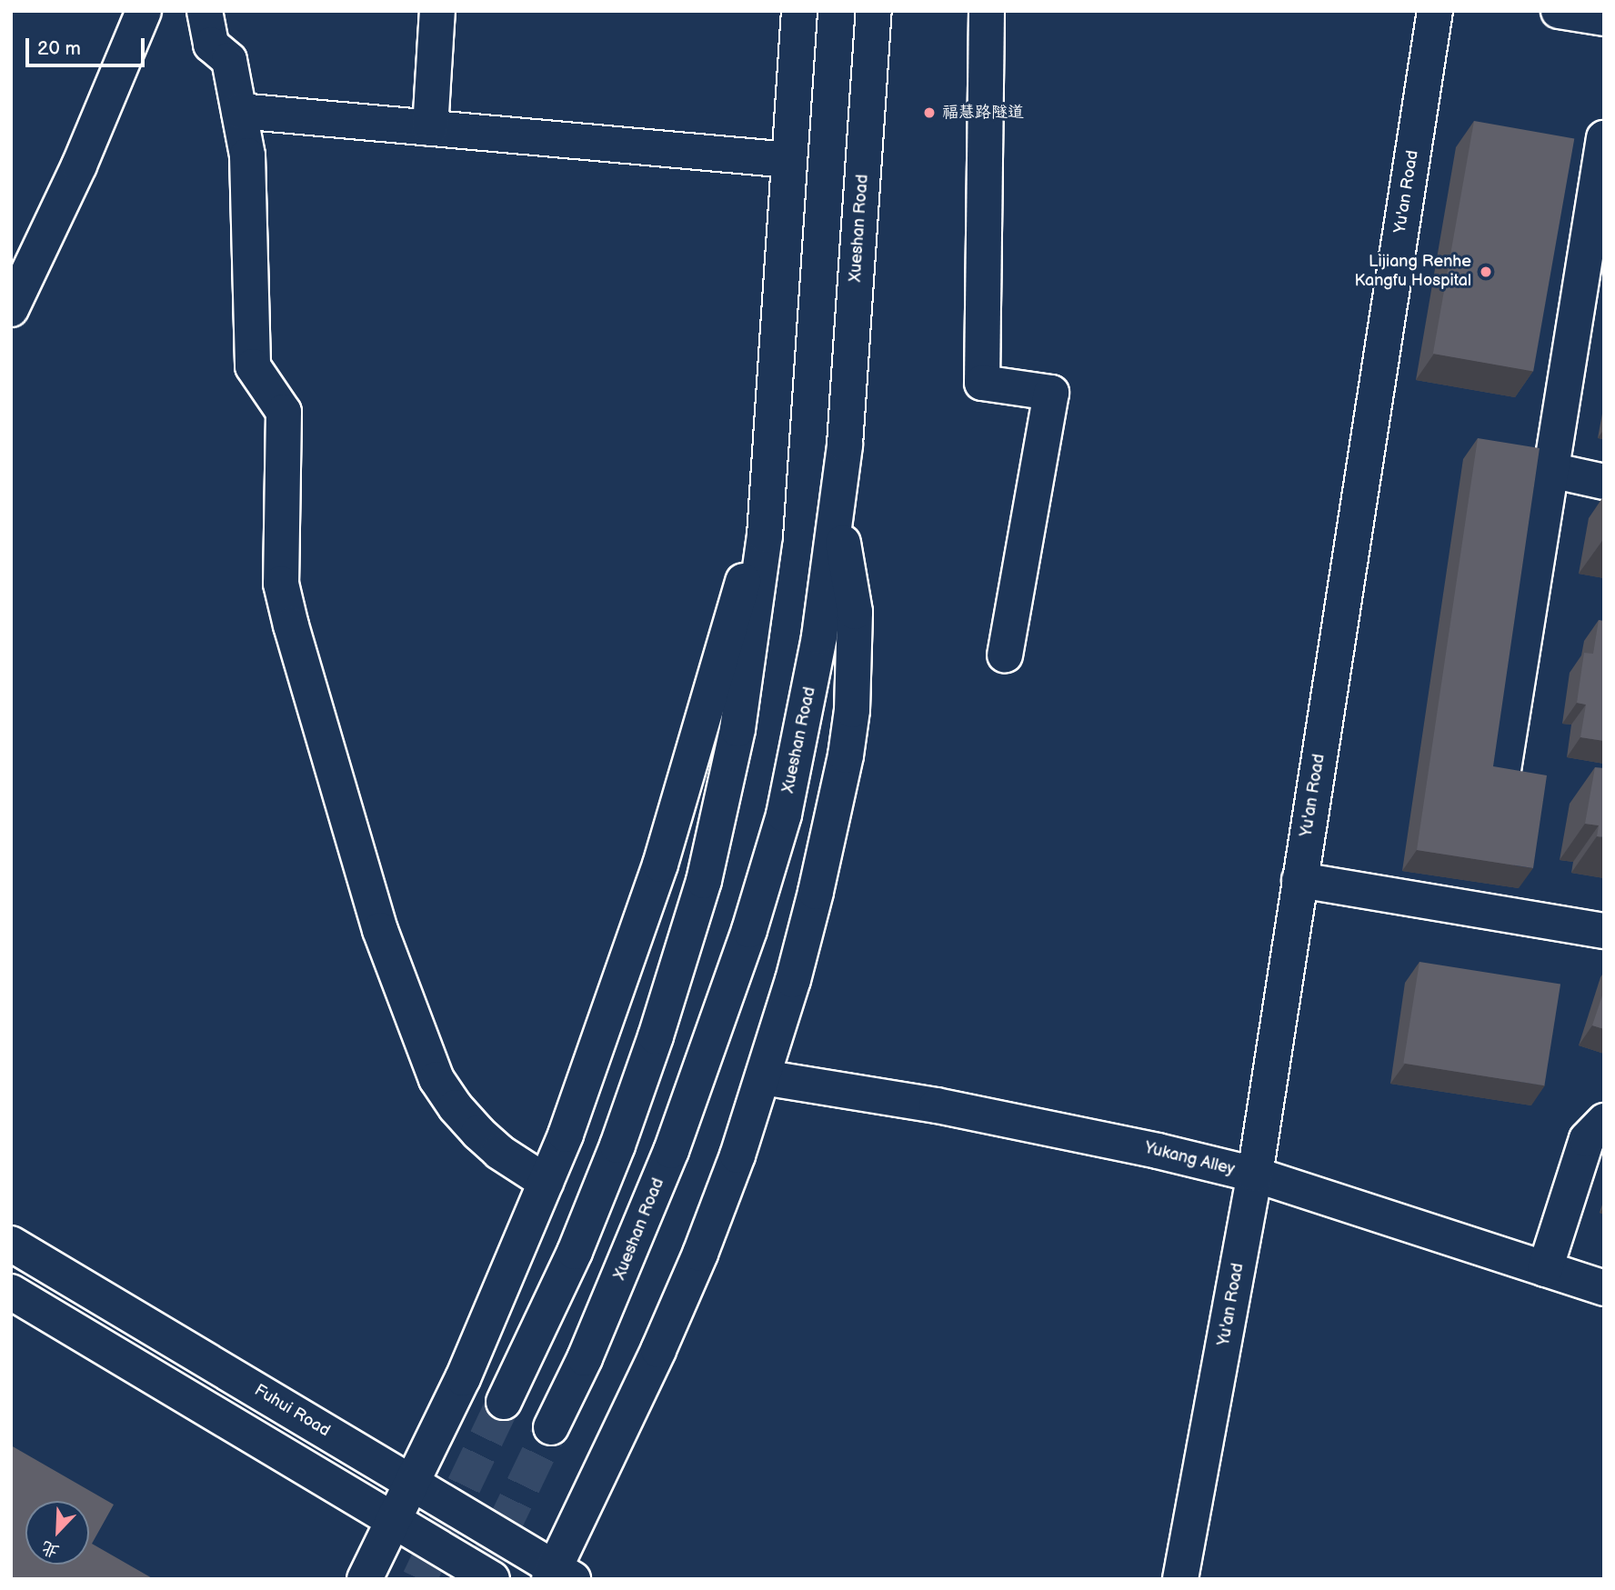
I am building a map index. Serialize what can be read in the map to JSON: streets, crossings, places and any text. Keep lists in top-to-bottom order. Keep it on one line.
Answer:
{"streets":{"main road":["Yu'an Road","Xueshan Road","Yukang Alley","Fuhui Road"]},"crossings":[["Yu'an Road","Yukang Alley"]],"places":["福慧路隧道","Lijiang Renhe Kangfu Hospital"],"scale_bar":"20 m","north":"bottom left"}
